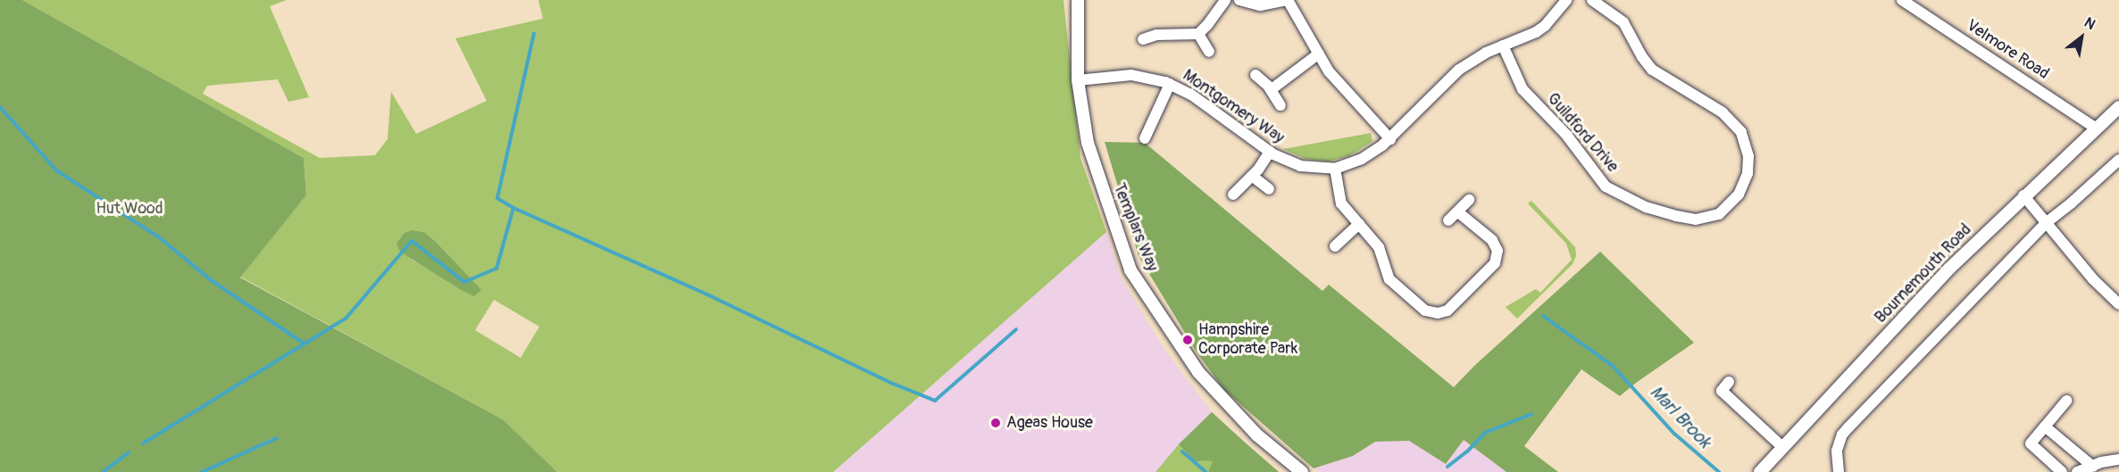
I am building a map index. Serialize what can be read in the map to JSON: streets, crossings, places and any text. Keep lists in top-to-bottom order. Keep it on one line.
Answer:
{"streets":{"street":["Velmore Road","Montgomery Way","Guildford Drive","Templars Way","Bournemouth Road"]},"crossings":[["Velmore Road","Bournemouth Road"],["Montgomery Way","Guildford Drive"],["Montgomery Way","Templars Way"]],"water":["Marl Brook"],"parks":["Hut Wood"],"places":["Hampshire Corporate Park","Ageas House"],"north":"top right"}
